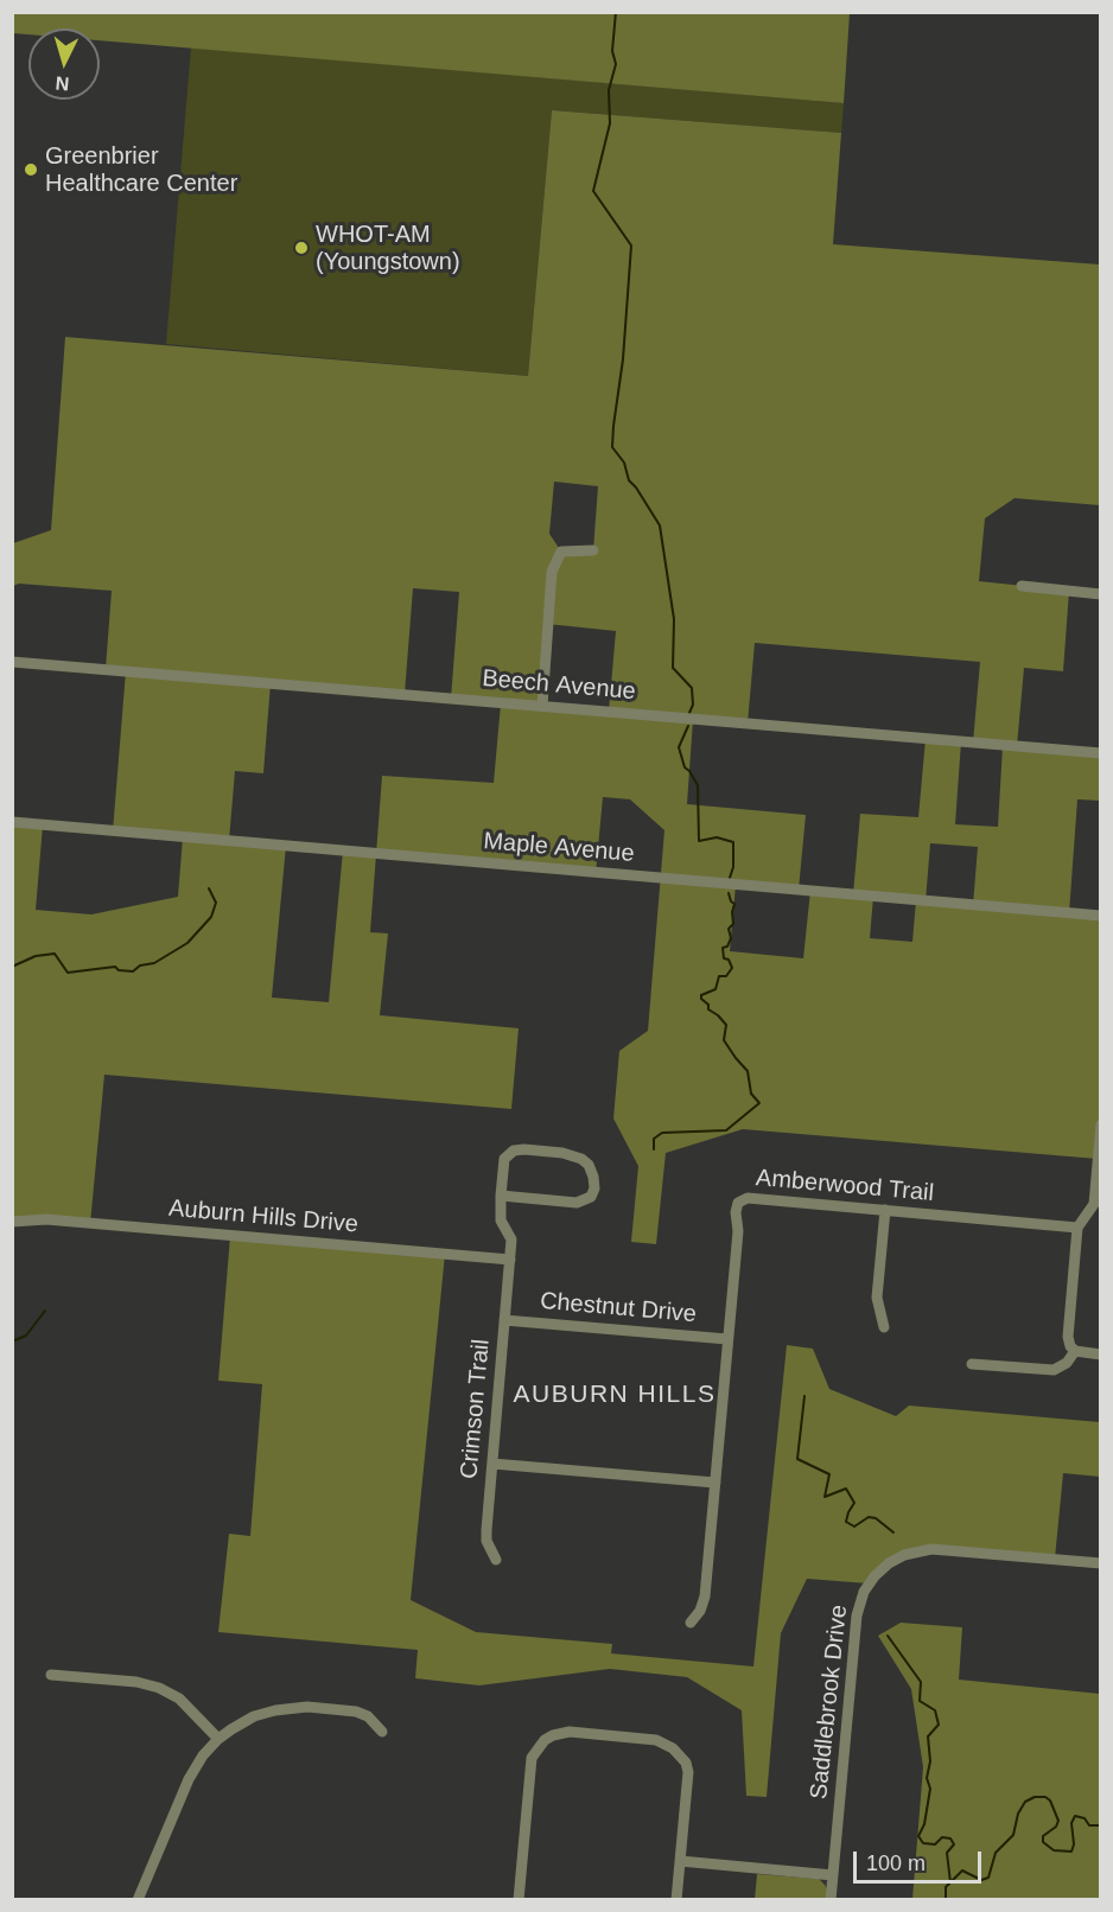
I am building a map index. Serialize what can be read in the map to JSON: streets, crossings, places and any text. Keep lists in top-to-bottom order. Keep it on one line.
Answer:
{"streets":{"street":["Beech Avenue","Maple Avenue","Amberwood Trail","Auburn Hills Drive","Chestnut Drive","Crimson Trail","Saddlebrook Drive"]},"crossings":[["Amberwood Trail","Chestnut Drive"],["Auburn Hills Drive","Crimson Trail"],["Chestnut Drive","Crimson Trail"]],"districts":["AUBURN HILLS"],"places":["Greenbrier Healthcare Center","WHOT-AM (Youngstown)"],"scale_bar":"100 m","north":"bottom"}
